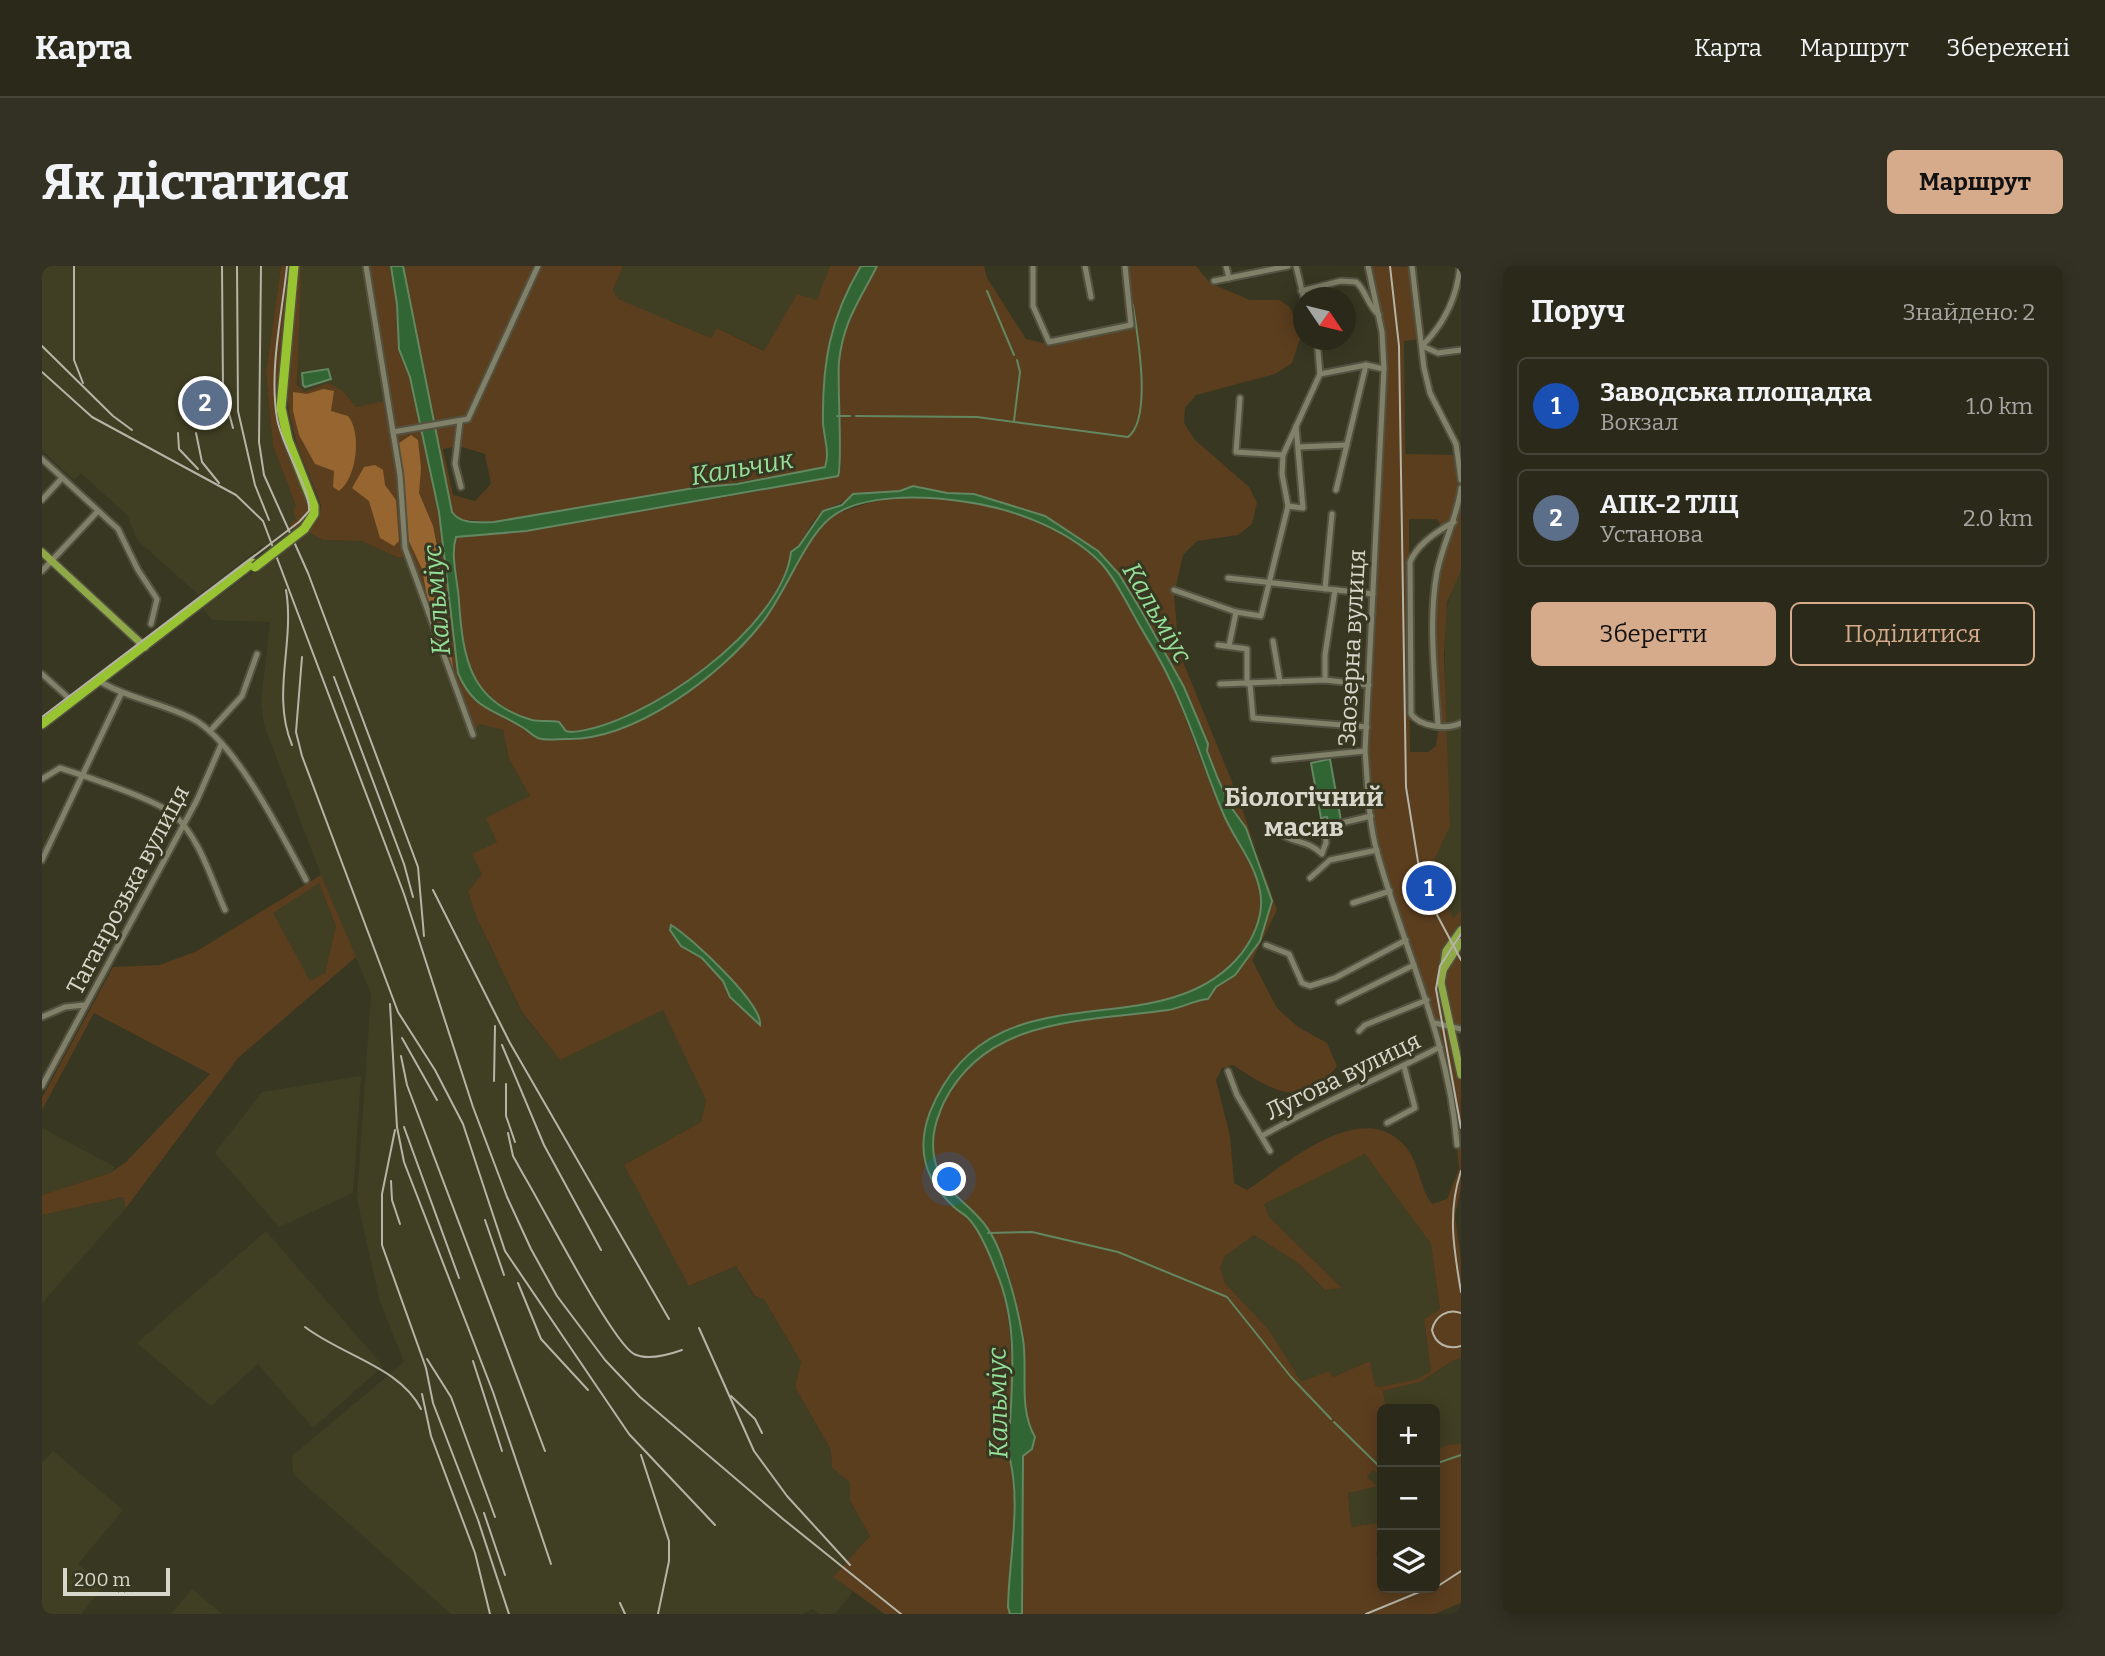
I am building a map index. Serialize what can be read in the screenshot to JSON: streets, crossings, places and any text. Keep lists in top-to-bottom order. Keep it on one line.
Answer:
{"streets":{"street":["Заозерна вулиця","Таганрозька вулиця","Лугова вулиця"]},"crossings":[["Заозерна вулиця","Лугова вулиця"]],"districts":["Біологічний масив"],"water":["Кальчик","Кальміус"],"scale_bar":"200 m","north":"bottom right","page":{"header":"Карта","nav":["Карта","Маршрут","Збережені"],"buttons":["Маршрут",["Зберегти","Поділитися"]],"title":"Як дістатися","heading":["Поруч","Знайдено: 2"],"list":[{"mark":"1","name":"Заводська площадка","note":"Вокзал","value":"1.0 km"},{"mark":"2","name":"АПК-2 ТЛЦ","note":"Установа","value":"2.0 km"}],"pins":["2","1"],"map_buttons":["+","−"],"scale":"200 m"}}
